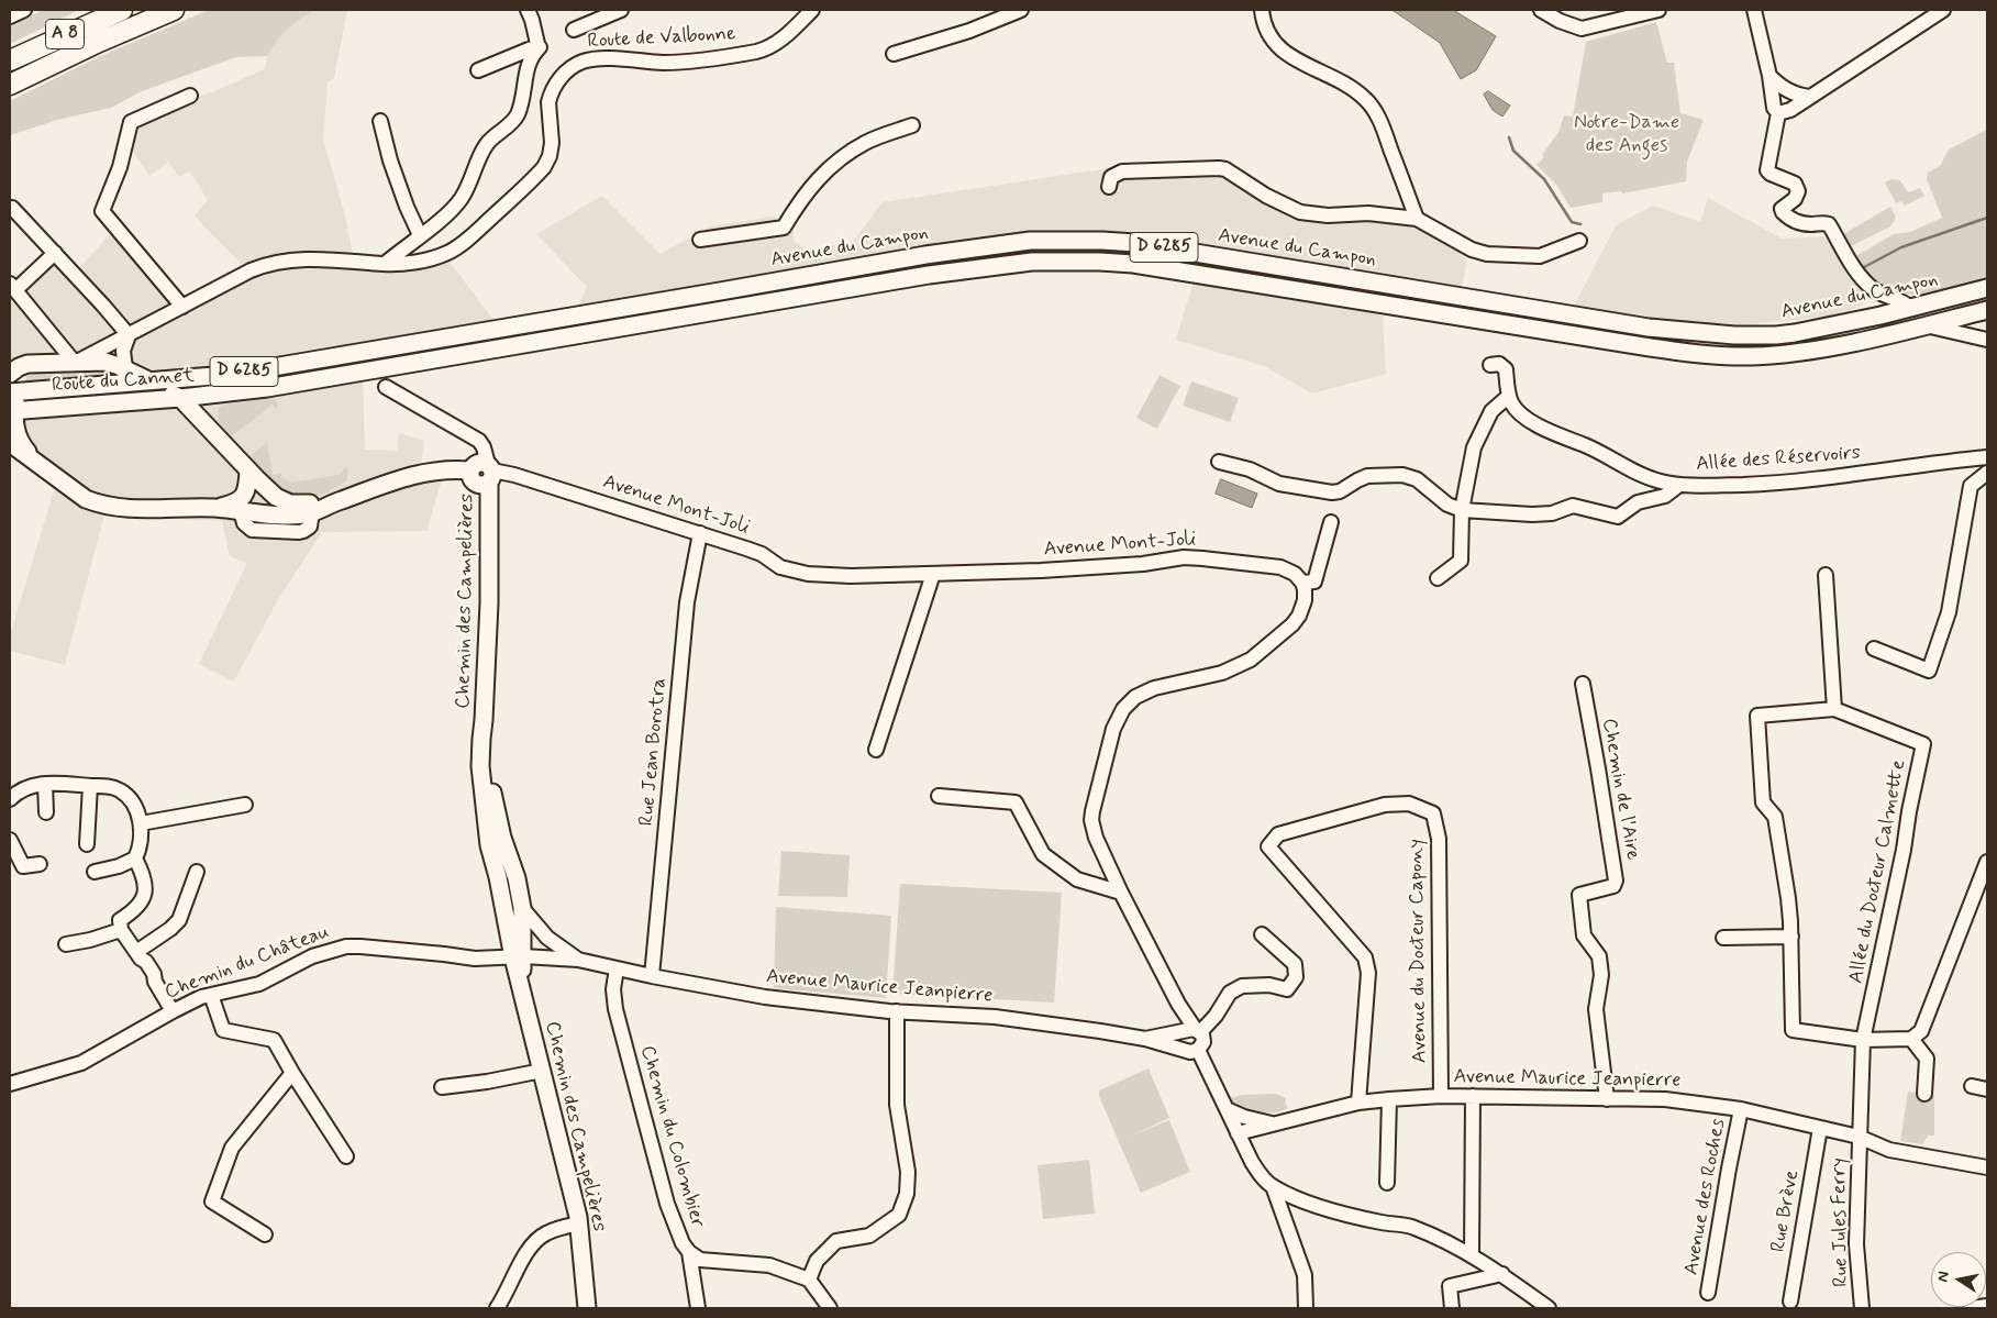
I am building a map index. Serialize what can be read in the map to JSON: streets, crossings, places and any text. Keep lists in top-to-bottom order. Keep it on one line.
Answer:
{"streets":{"highway":["A 8"],"main road":["Avenue du Campon","D 6285","Route du Cannet","Chemin des Campelières"],"street":["Route de Valbonne","Allée des Réservoirs","Avenue Mont-Joli","Rue Jean Borotra","Chemin de l'Aire","Allée du Docteur Calmette","Avenue du Docteur Capony","Chemin du Château","Avenue Maurice Jeanpierre","Chemin du Colombier","Avenue des Roches","Rue Brève","Rue Jules Ferry"]},"crossings":[["Route de Valbonne","Chemin des Campelières"],["Avenue du Campon","Route du Cannet"],["Route du Cannet","Chemin des Campelières"],["Avenue Mont-Joli","Chemin des Campelières"],["Avenue Mont-Joli","Rue Jean Borotra"],["Chemin des Campelières","Chemin du Château"],["Chemin des Campelières","Avenue Maurice Jeanpierre"],["Rue Jean Borotra","Avenue Maurice Jeanpierre"],["Chemin de l'Aire","Avenue Maurice Jeanpierre"],["Allée du Docteur Calmette","Rue Jules Ferry"],["Avenue du Docteur Capony","Avenue Maurice Jeanpierre"],["Chemin du Château","Avenue Maurice Jeanpierre"],["Avenue Maurice Jeanpierre","Chemin du Colombier"],["Avenue Maurice Jeanpierre","Avenue des Roches"],["Avenue Maurice Jeanpierre","Rue Brève"],["Avenue Maurice Jeanpierre","Rue Jules Ferry"]],"parks":["Notre-Dame des Anges"],"north":"left"}
